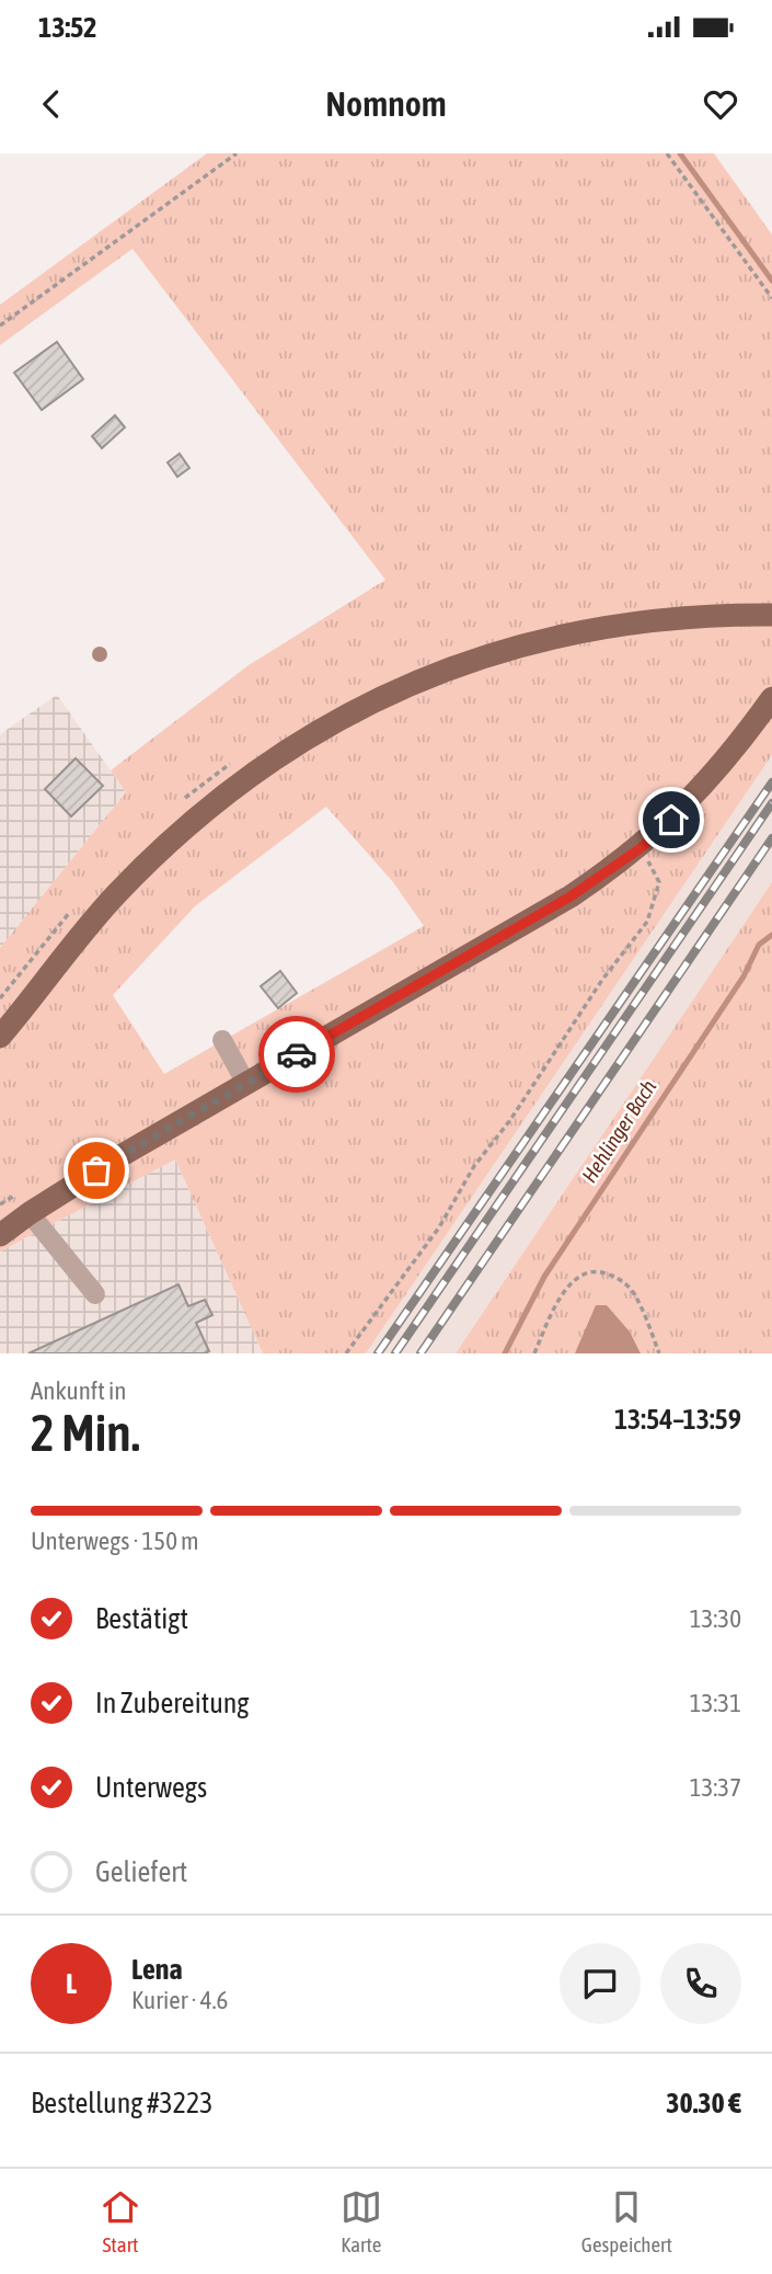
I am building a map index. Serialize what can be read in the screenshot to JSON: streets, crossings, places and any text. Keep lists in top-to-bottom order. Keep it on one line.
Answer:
{"water":["Hehlinger Bach"],"page":{"status":"13:52","header":"Nomnom","heading":["2 Min.","Ankunft in","13:54–13:59"],"panel":["Lena","Kurier · 4.6","Bestellung #3223","30.30 €"],"bar":"Unterwegs · 150 m","list":[["Bestätigt","13:30"],["In Zubereitung","13:31"],["Unterwegs","13:37"],"Geliefert"],"round":"L","tabs":["Start","Karte","Gespeichert"]}}
